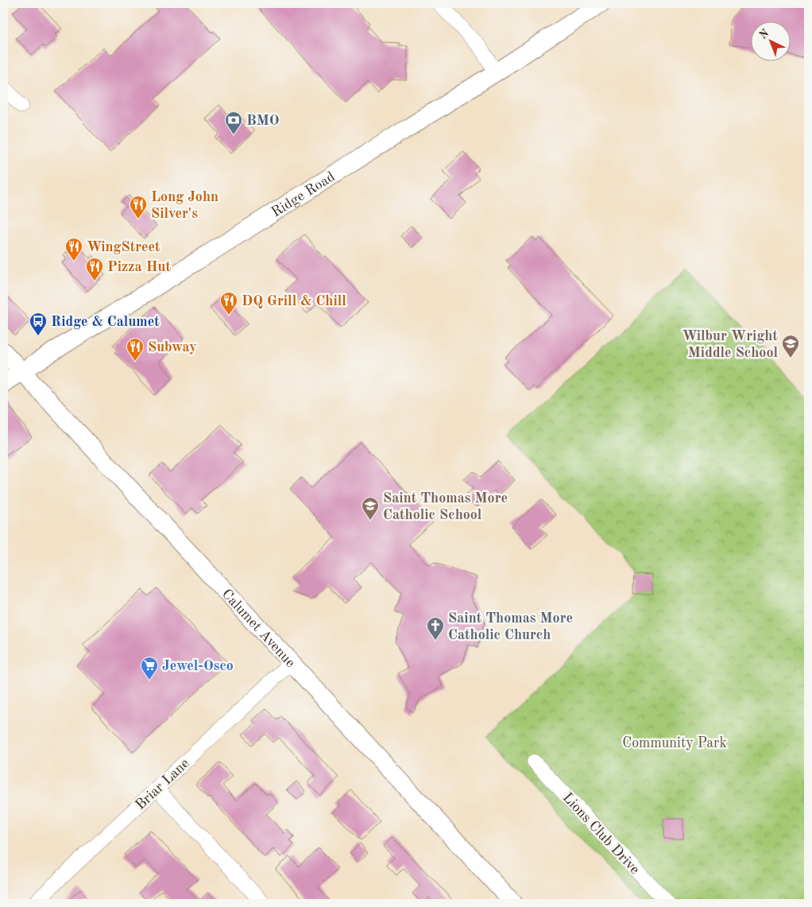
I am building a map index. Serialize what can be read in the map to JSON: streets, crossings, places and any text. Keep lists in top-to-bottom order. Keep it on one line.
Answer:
{"streets":{"main road":["Ridge Road","Calumet Avenue"],"street":["Briar Lane","Lions Club Drive"]},"crossings":[["Ridge Road","Calumet Avenue"],["Calumet Avenue","Briar Lane"]],"parks":["Community Park"],"places":{"bank":["BMO"],"restaurant":["Long John Silver's","WingStreet","Pizza Hut","DQ Grill & Chill","Subway"],"bus stop":["Ridge & Calumet"],"school or university":["Wilbur Wright Middle School","Saint Thomas More Catholic School"],"church":["Saint Thomas More Catholic Church"],"supermarket":["Jewel-Osco"]},"north":"top left"}
